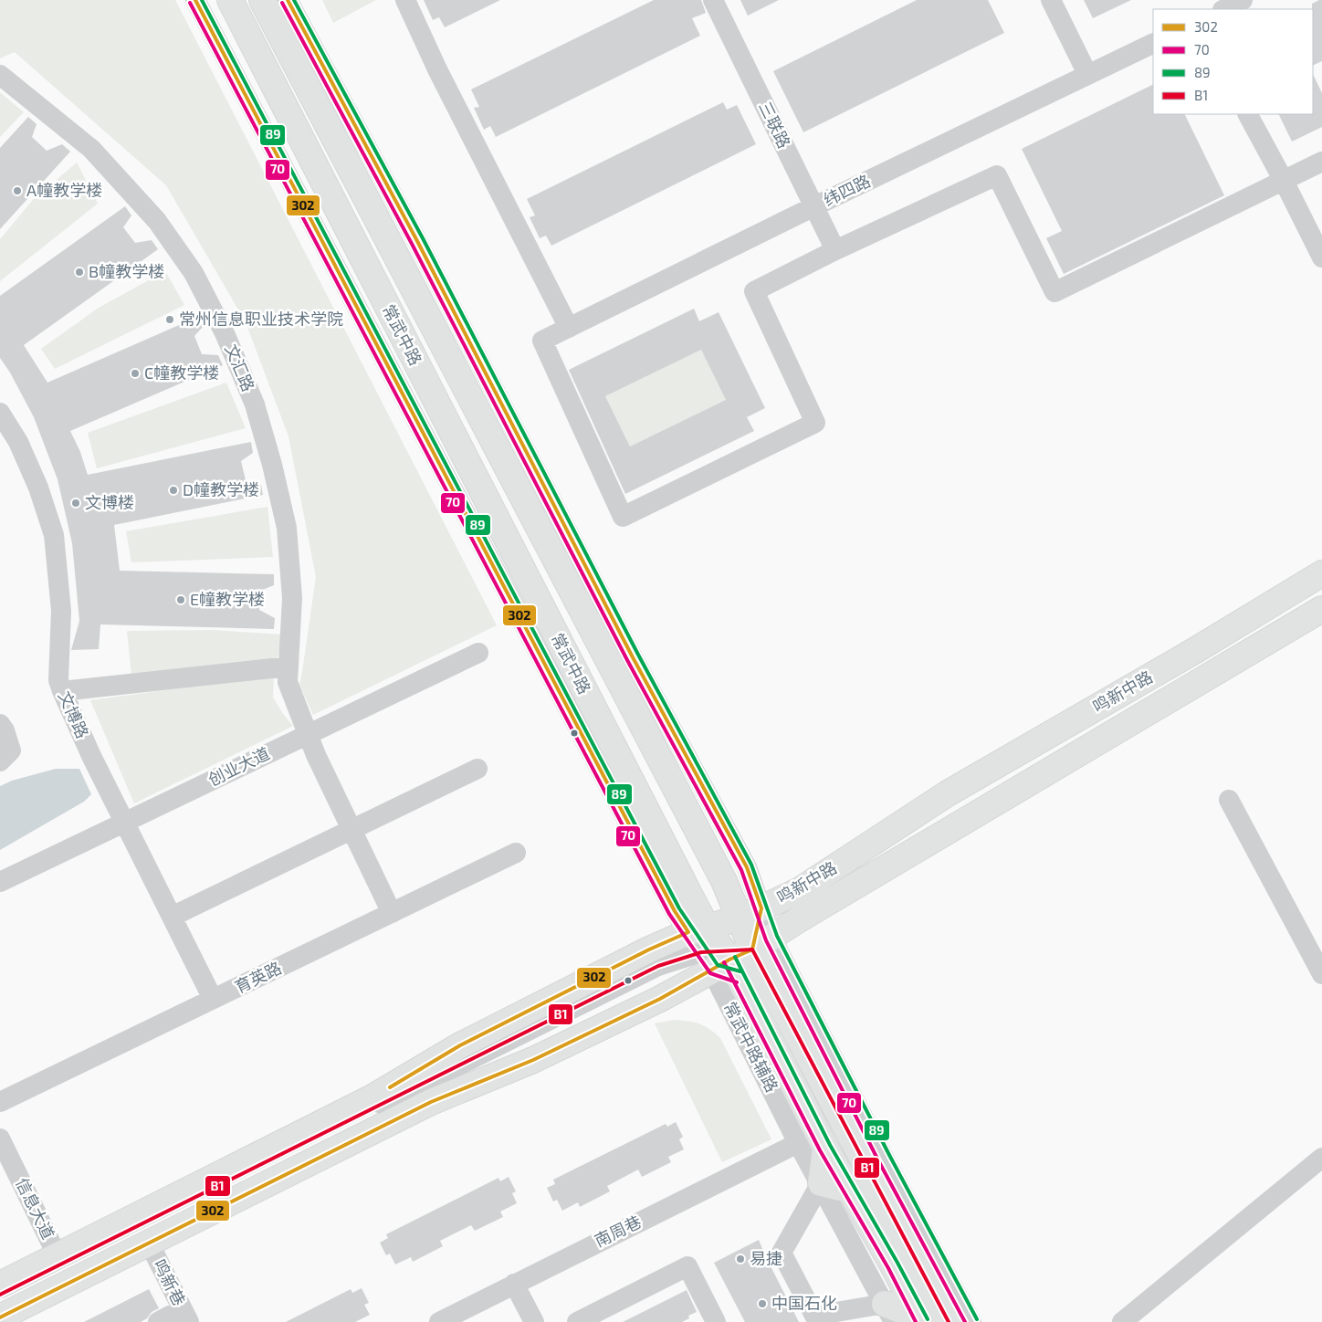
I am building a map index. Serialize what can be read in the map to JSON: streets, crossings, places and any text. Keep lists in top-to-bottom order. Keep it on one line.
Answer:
{"streets":{"main road":["常武中路","鸣新中路"],"street":["三联路","纬四路","文汇路","文博路","创业大道","育英路","常武中路辅路","信息大道","南周巷","鸣新巷"]},"crossings":[["三联路","纬四路"],["常武中路","鸣新中路"],["常武中路","常武中路辅路"],["文汇路","创业大道"],["文汇路","育英路"],["鸣新中路","常武中路辅路"],["鸣新中路","信息大道"],["鸣新中路","鸣新巷"],["文博路","创业大道"],["文博路","育英路"],["常武中路辅路","南周巷"]],"places":["A幢教学楼","B幢教学楼","常州信息职业技术学院","C幢教学楼","D幢教学楼","文博楼","E幢教学楼","易捷","中国石化"],"lines":["transit line 302","transit line 89","transit line 70","transit line B1"],"legend":["302","70","89","B1"]}
